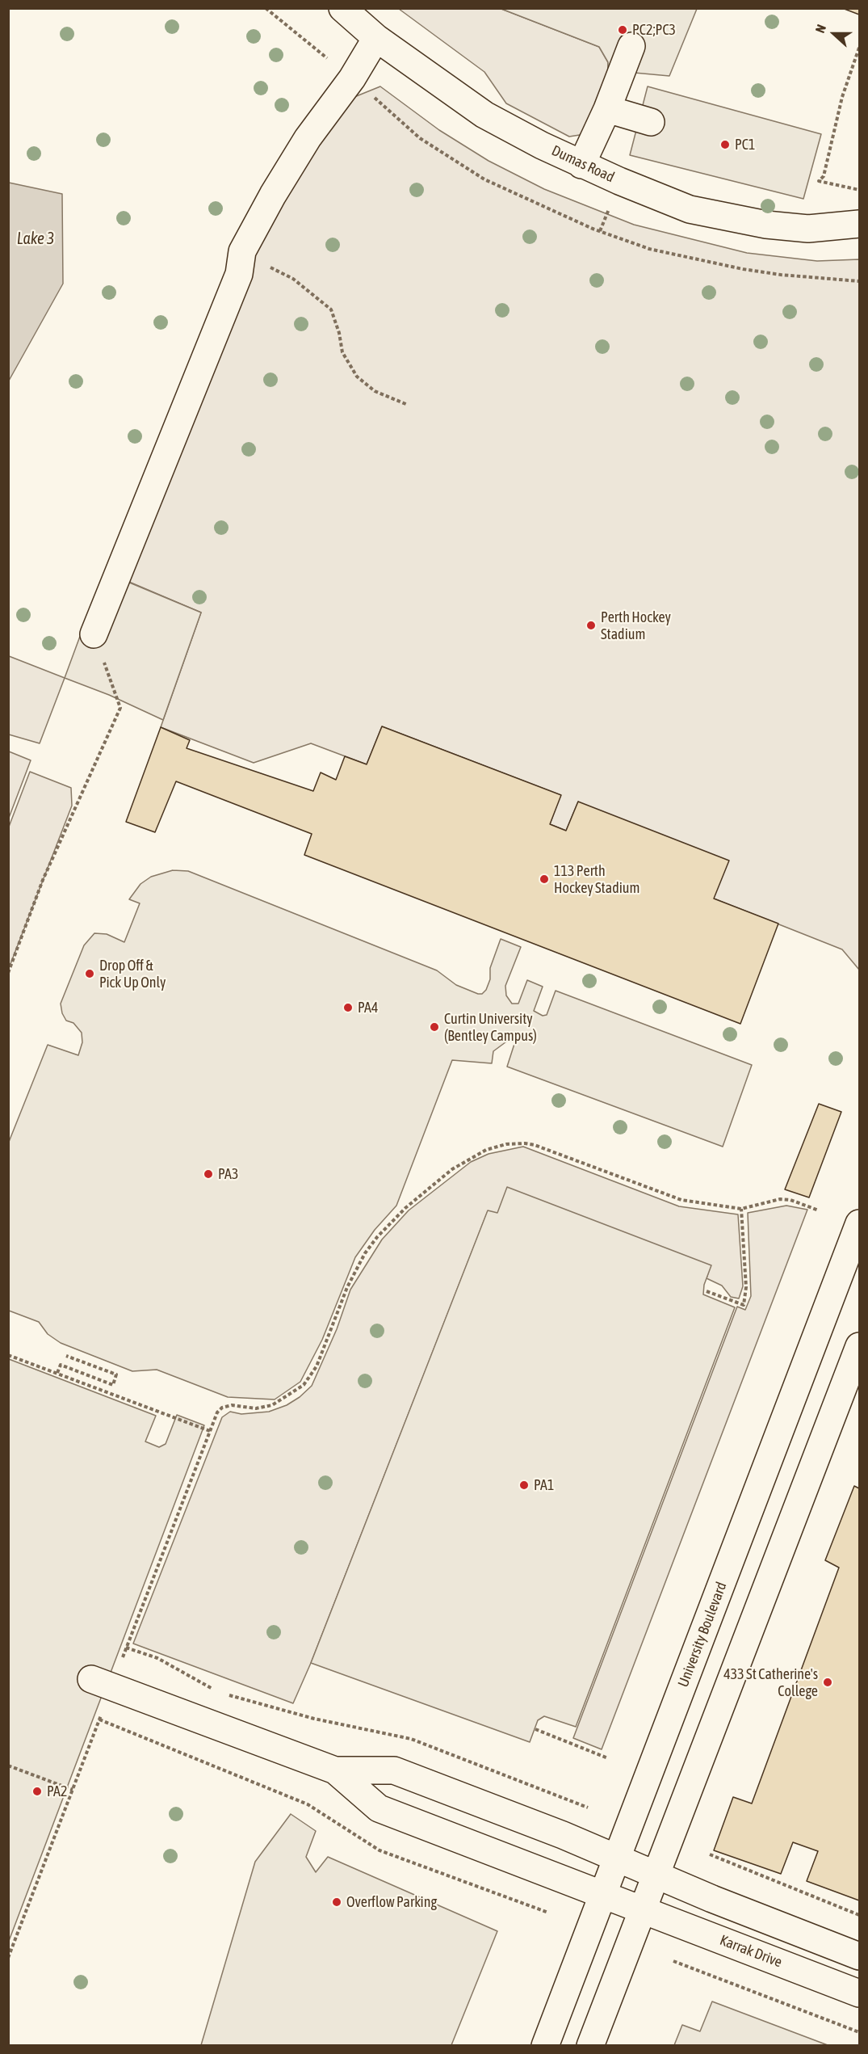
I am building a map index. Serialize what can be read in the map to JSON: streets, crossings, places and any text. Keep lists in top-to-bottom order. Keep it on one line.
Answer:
{"streets":{"street":["Dumas Road","University Boulevard","Karrak Drive"]},"crossings":[["University Boulevard","Karrak Drive"]],"water":["Lake 3"],"places":["PC2;PC3","PC1","Perth Hockey Stadium","113 Perth Hockey Stadium","Drop Off & Pick Up Only","PA4","Curtin University (Bentley Campus)","PA3","PA1","433 St Catherine's College","PA2","Overflow Parking"],"north":"left"}
